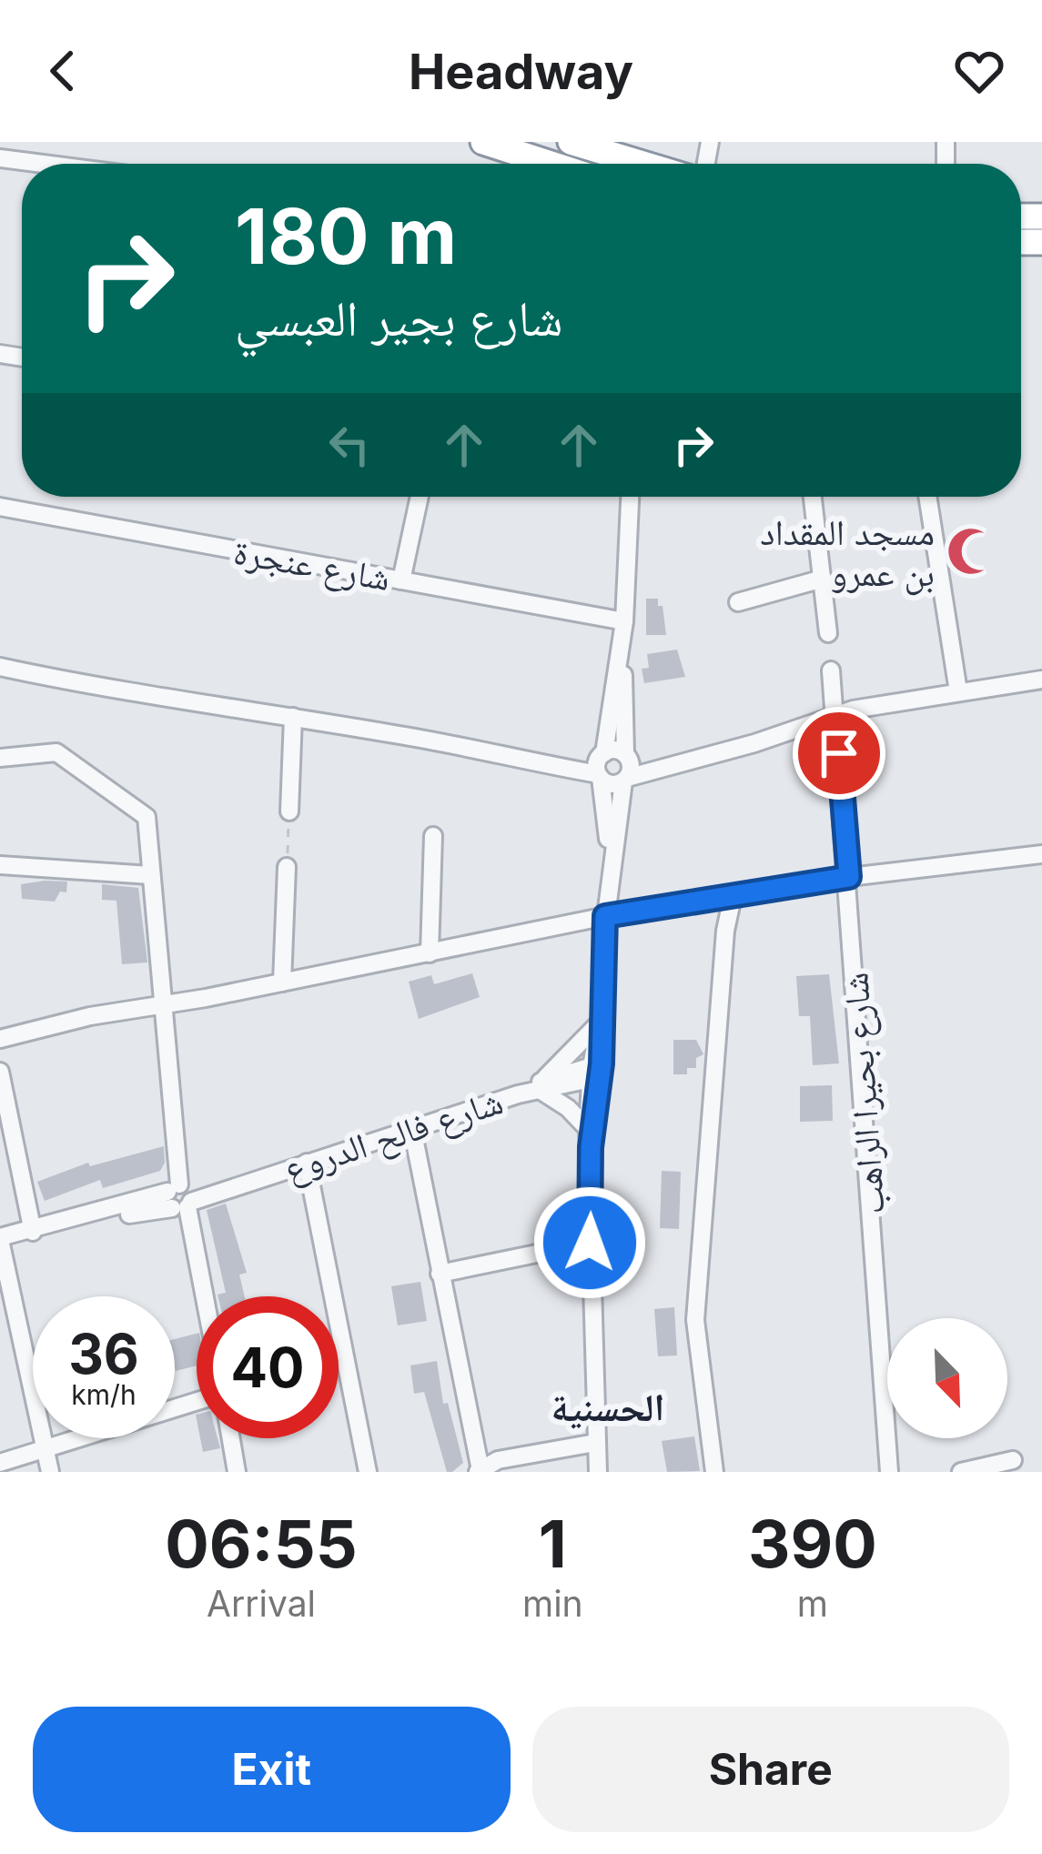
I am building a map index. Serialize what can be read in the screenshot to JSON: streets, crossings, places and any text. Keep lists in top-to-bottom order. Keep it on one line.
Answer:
{"streets":{"street":["شارع عنجرة","شارع بحيرا الراهب","شارع فالح الدروع"]},"districts":["الحسنية"],"places":{"mosque":["مسجد المقداد بن عمرو"]},"north":"bottom right","page":{"header":"Headway","turn":["180 m","شارع بجير العبسي"],"speed":"36 km/h","limit":"40","eta":["06:55","Arrival","1","min","390","m"],"buttons":["Exit","Share"]}}
